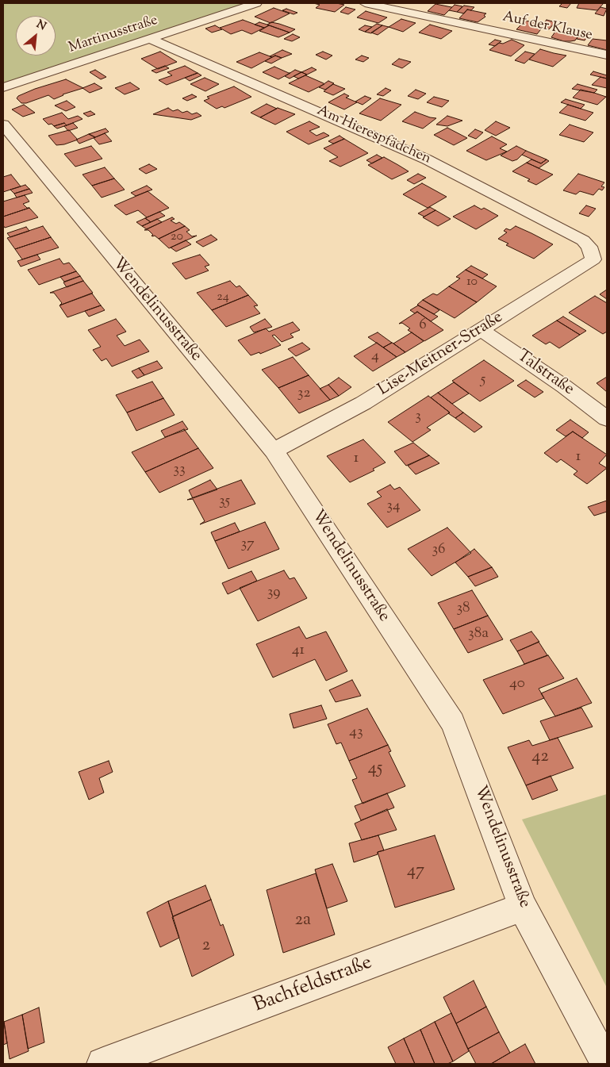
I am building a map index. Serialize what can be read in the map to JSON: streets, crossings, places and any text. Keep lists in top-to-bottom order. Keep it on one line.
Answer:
{"streets":{"street":["Auf der Klause","Martinusstraße","Am Hierespfädchen","Wendelinusstraße","Lise-Meitner-Straße","Talstraße","Bachfeldstraße"]},"crossings":[["Martinusstraße","Am Hierespfädchen"],["Am Hierespfädchen","Lise-Meitner-Straße"],["Wendelinusstraße","Lise-Meitner-Straße"],["Wendelinusstraße","Bachfeldstraße"],["Lise-Meitner-Straße","Talstraße"]],"house_numbers":["20","10","24","6","4","5","32","3","1","1","33","35","34","37","36","39","38","38a","41","40","43","42","45","47","2a","2"],"north":"top right"}
